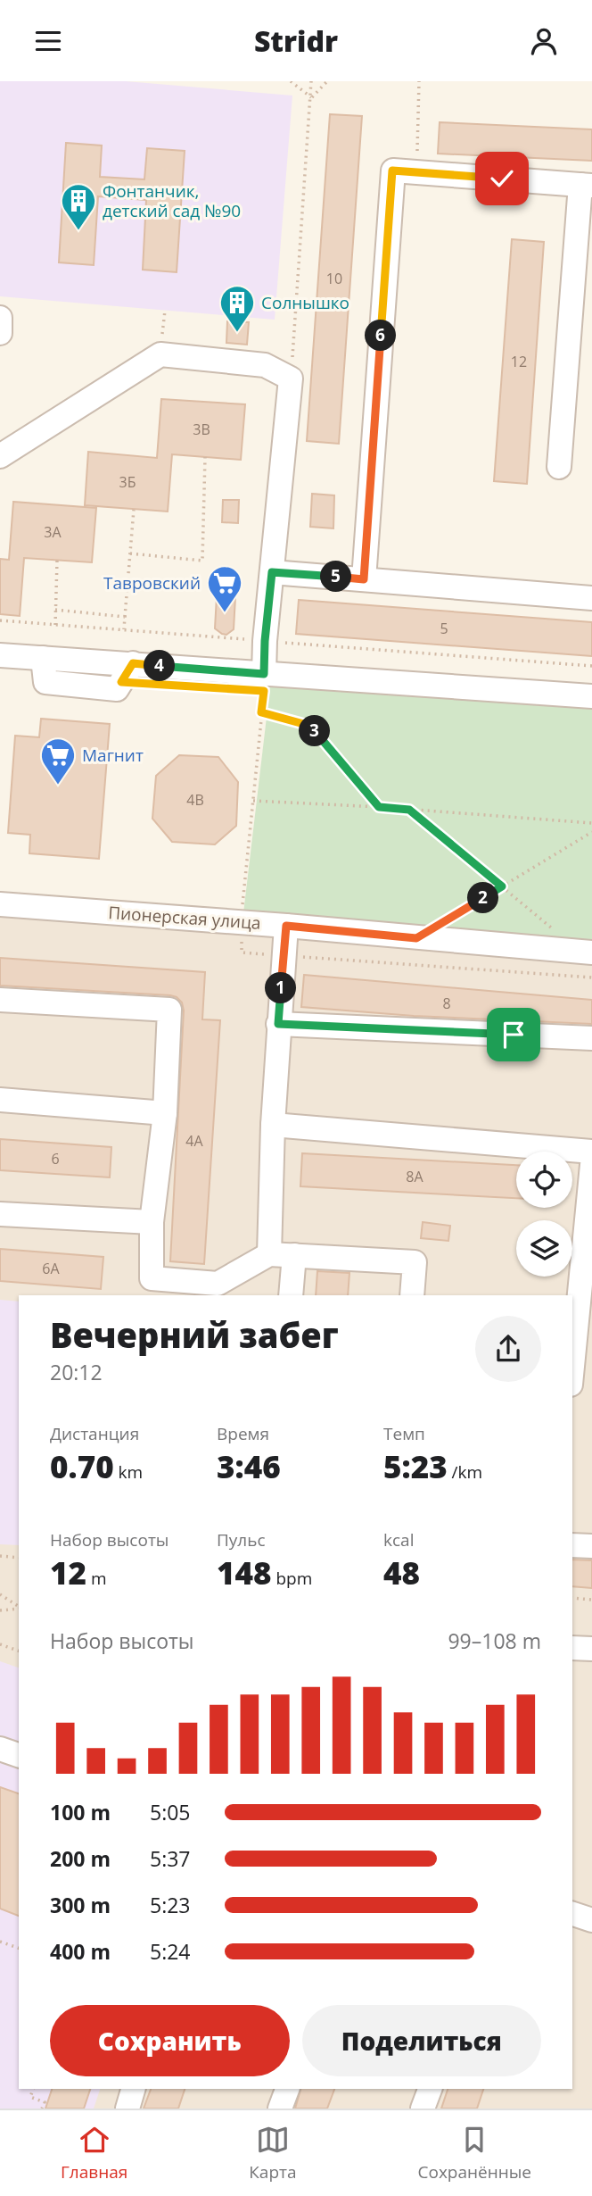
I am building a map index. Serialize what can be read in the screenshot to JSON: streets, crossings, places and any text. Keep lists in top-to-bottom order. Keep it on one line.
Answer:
{"streets":{"street":["Пионерская улица"]},"places":{"building":["Фонтанчик, детский сад №90","Солнышко"],"supermarket":["Тавровский","Магнит"]},"house_numbers":["10","12","3В","3Б","3А","5","4В","8","4А","6","8А","6А"],"page":{"header":"Stridr","pins":["6","5","4","3","2","1"],"heading":["Вечерний забег","20:12"],"stats":[["Дистанция","0.70 km"],["Время","3:46"],["Темп","5:23 /km"],["Набор высоты","12 m"],["Пульс","148 bpm"],["kcal","48"]],"chart":["Набор высоты","99–108 m"],"list":[{"name":"100 m","note":"5:05"},{"name":"200 m","note":"5:37"},{"name":"300 m","note":"5:23"},{"name":"400 m","note":"5:24"}],"buttons":["Сохранить","Поделиться"],"tabs":["Главная","Карта","Сохранённые"]}}
